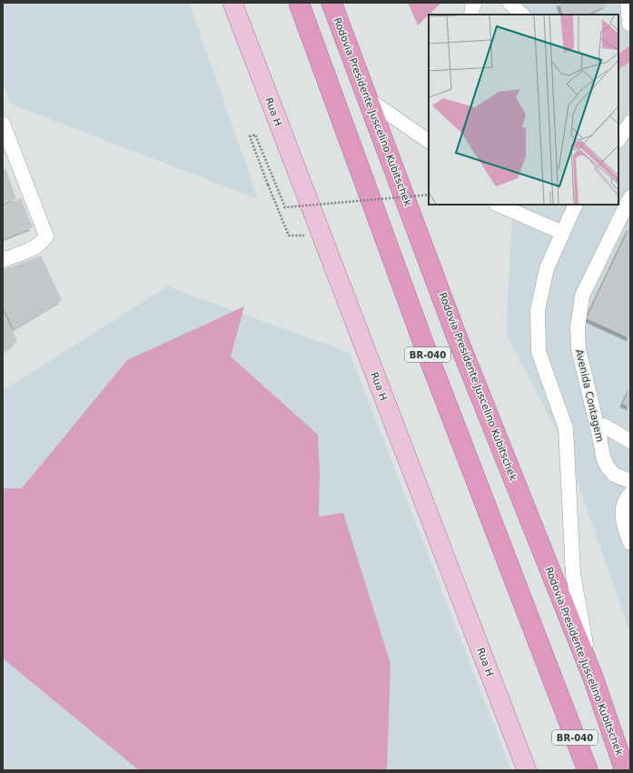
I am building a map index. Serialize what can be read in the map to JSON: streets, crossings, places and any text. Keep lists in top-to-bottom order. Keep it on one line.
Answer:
{"streets":{"highway":["Rodovia Presidente Juscelino Kubitschek","BR-040"],"main road":["Rua H"],"street":["Avenida Contagem"]}}
